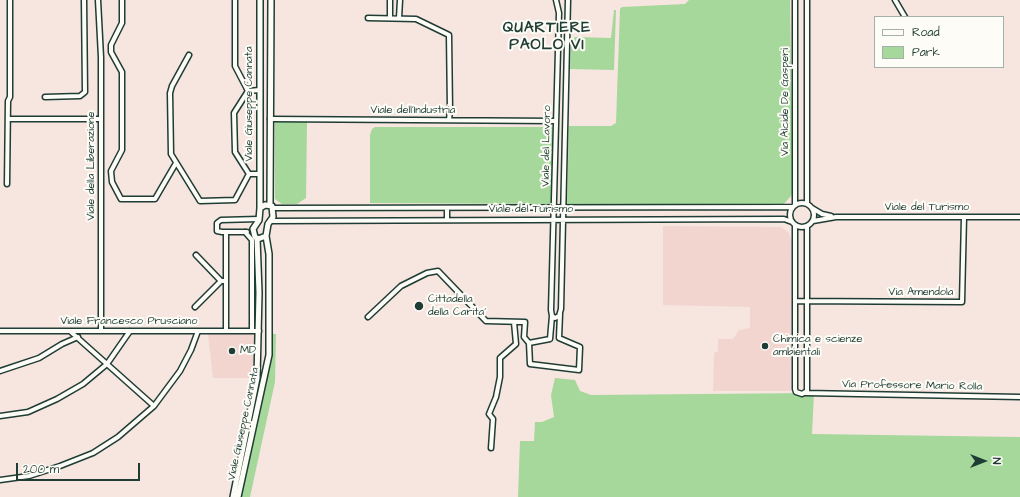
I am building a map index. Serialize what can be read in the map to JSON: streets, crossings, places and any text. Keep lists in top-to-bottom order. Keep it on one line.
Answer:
{"streets":{"street":["Via Alcide De Gasperi","Viale Giuseppe Cannata","Viale dell'Industria","Viale del Lavoro","Viale della Liberazione","Viale del Turismo","Via Amendola","Viale Francesco Prusciano","Via Professore Mario Rolla"]},"crossings":[["Via Alcide De Gasperi","Viale del Turismo"],["Viale Giuseppe Cannata","Viale dell'Industria"],["Viale Giuseppe Cannata","Viale del Turismo"],["Viale Giuseppe Cannata","Viale Francesco Prusciano"],["Viale dell'Industria","Viale del Lavoro"],["Viale del Lavoro","Viale del Turismo"],["Viale della Liberazione","Viale Francesco Prusciano"],["Viale del Turismo","Via Amendola"]],"districts":["QUARTIERE PAOLO VI"],"places":["Cittadella della Carita'","Chimica e scienze ambientali","MD"],"legend":["Road","Park"],"scale_bar":"200 m","north":"right"}
